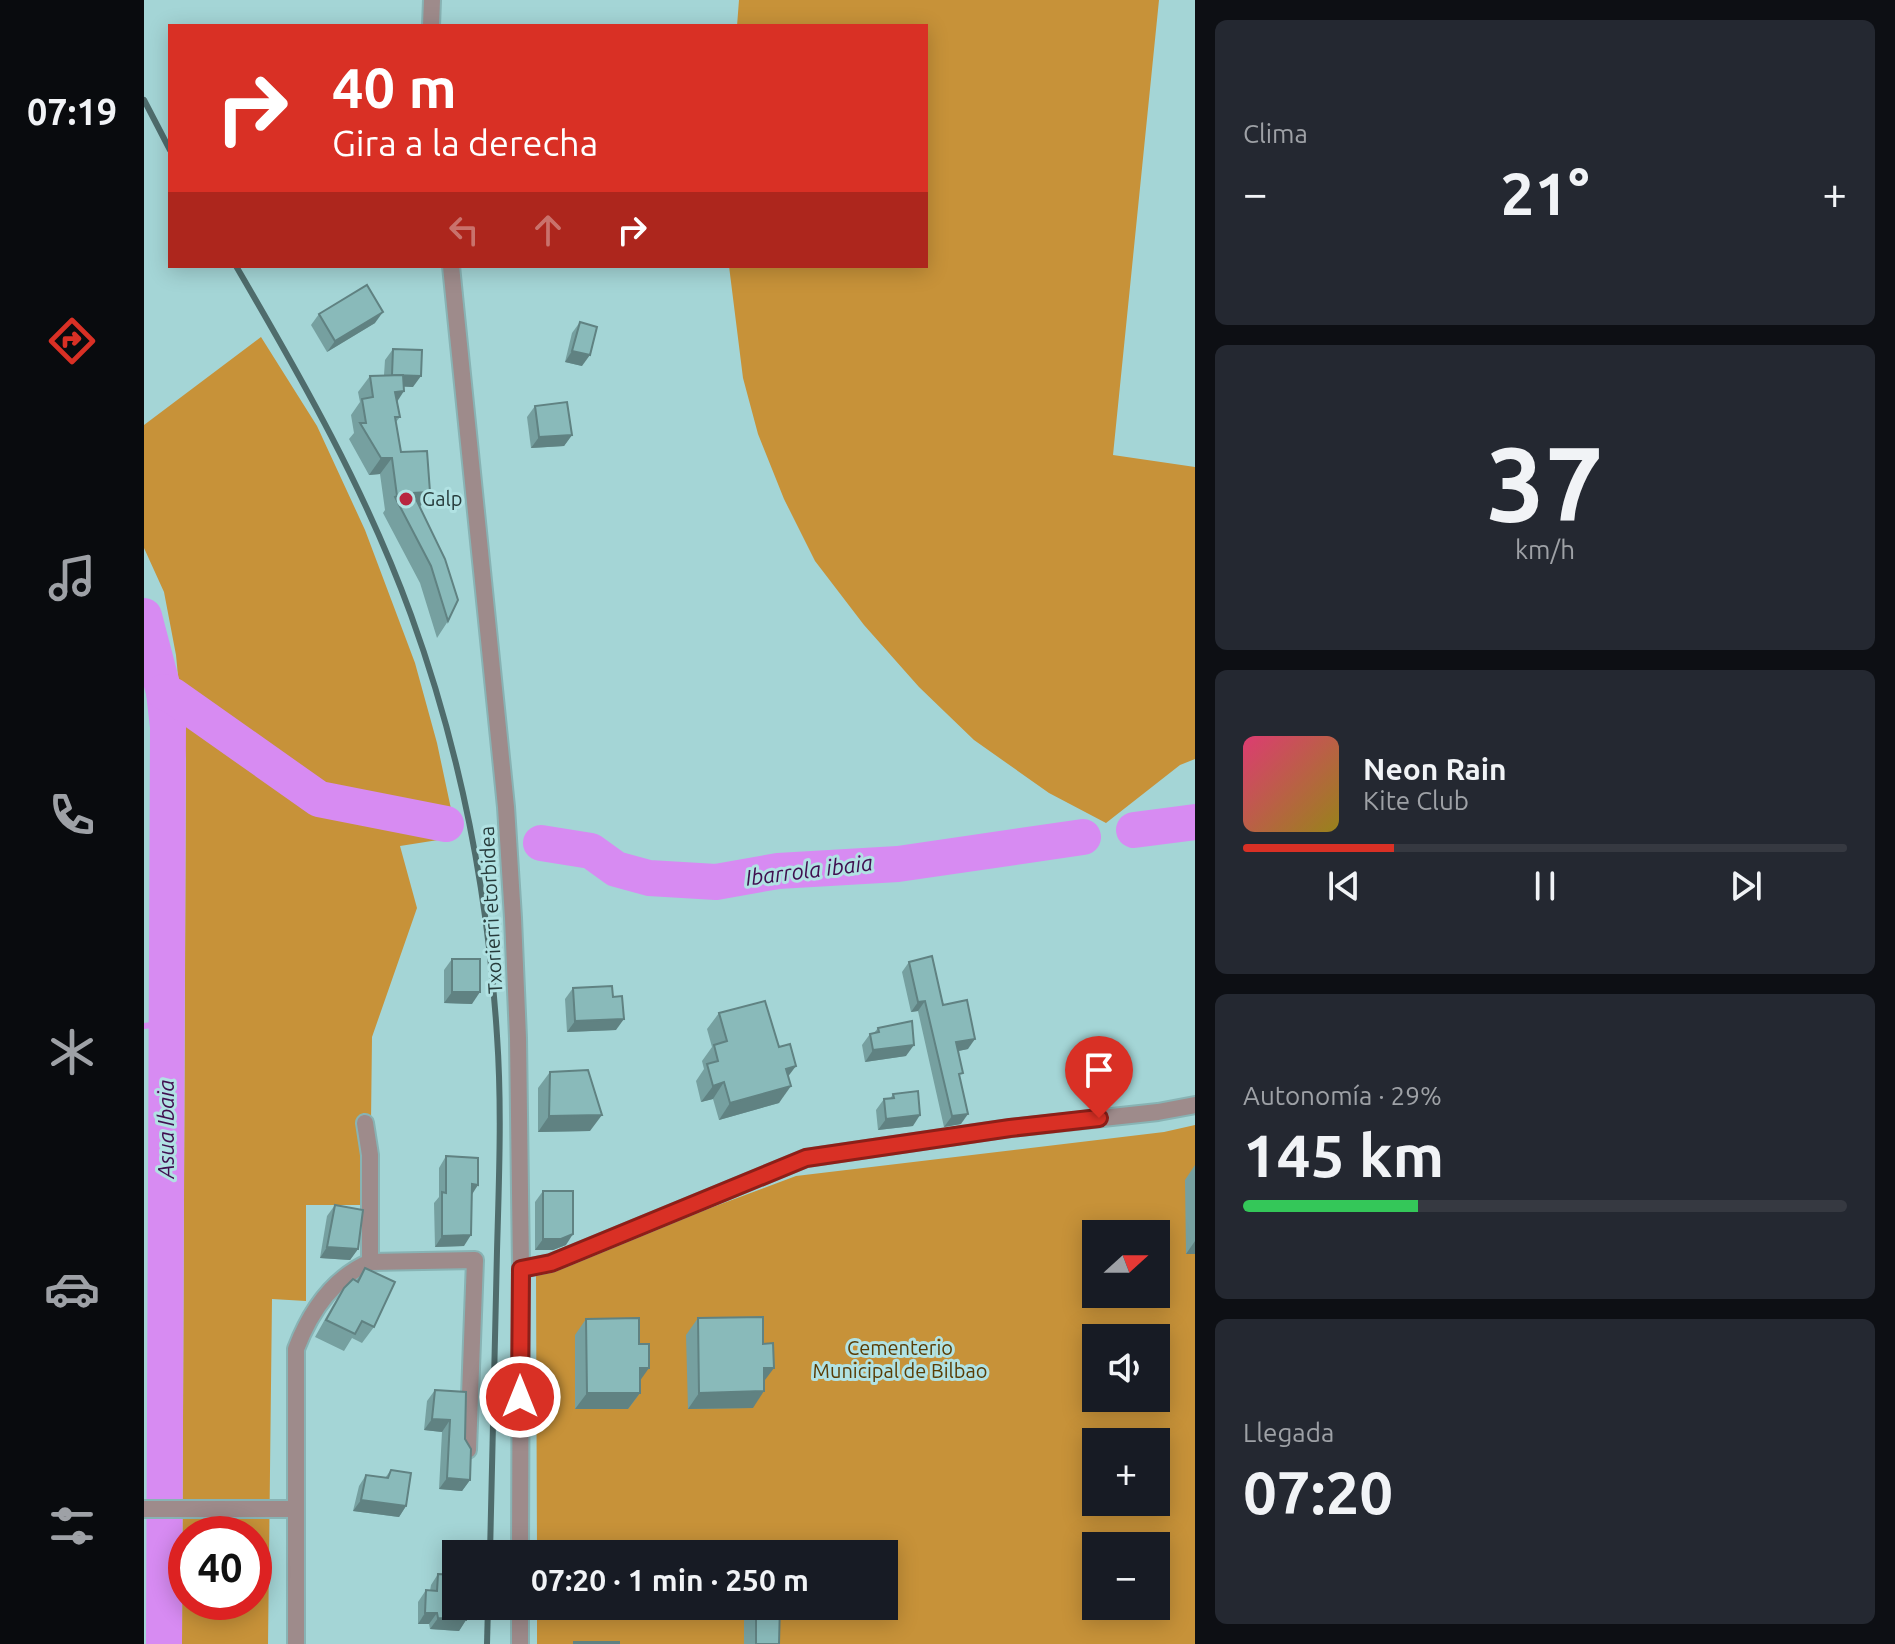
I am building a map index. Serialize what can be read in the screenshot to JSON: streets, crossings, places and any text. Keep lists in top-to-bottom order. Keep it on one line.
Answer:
{"streets":{"street":["Txorierri etorbidea"]},"water":["Ibarrola ibaia","Asua Ibaia"],"parks":["Cementerio Municipal de Bilbao"],"places":["Galp"],"north":"right","page":{"tabs":"07:19","tile":["Clima",["37","km/h"],["Autonomía · 29%","145 km"],["Llegada","07:20"]],"turn":["40 m","Gira a la derecha"],"heat":["−","21°","+"],"song":["Neon Rain","Kite Club"],"map_buttons":["+","−"],"limit":"40","trip":"07:20 · 1 min · 250 m"}}
